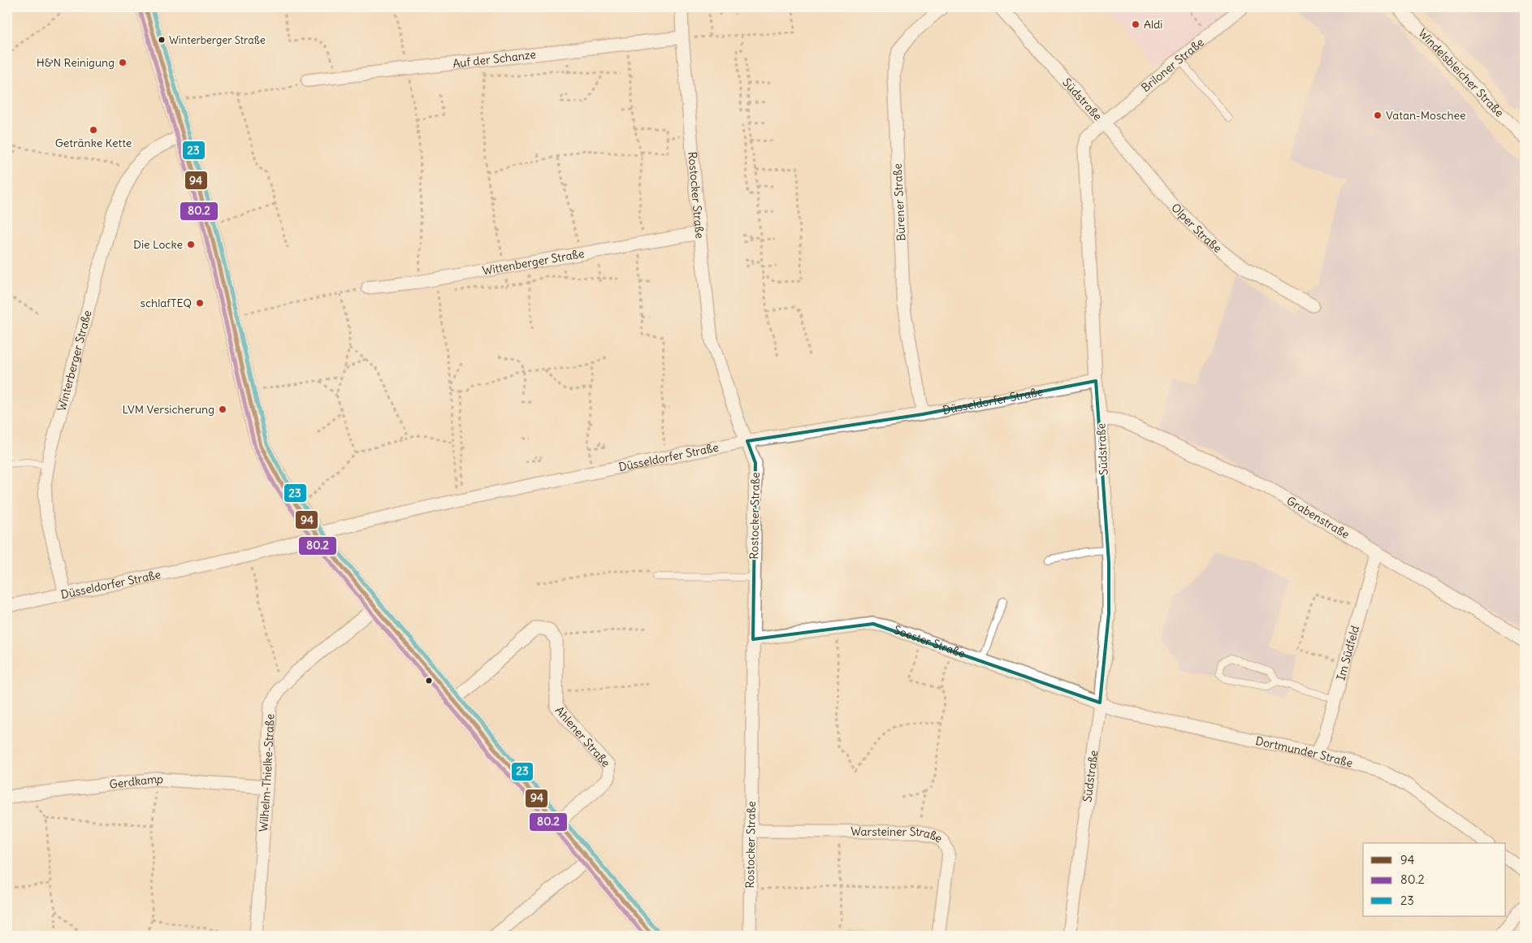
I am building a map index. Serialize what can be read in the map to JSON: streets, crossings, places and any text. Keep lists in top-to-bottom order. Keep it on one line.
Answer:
{"streets":{"street":["Auf der Schanze","Briloner Straße","Windelsbleicher Straße","Südstraße","Rostocker Straße","Bürener Straße","Olper Straße","Wittenberger Straße","Winterberger Straße","Düsseldorfer Straße","Grabenstraße","Soester Straße","Im Südfeld","Ahlener Straße","Dortmunder Straße","Wilhelm-Thielke-Straße","Gerdkamp","Warsteiner Straße"]},"crossings":[["Auf der Schanze","Rostocker Straße"],["Briloner Straße","Südstraße"],["Briloner Straße","Olper Straße"],["Südstraße","Olper Straße"],["Südstraße","Düsseldorfer Straße"],["Südstraße","Grabenstraße"],["Südstraße","Soester Straße"],["Südstraße","Dortmunder Straße"],["Rostocker Straße","Wittenberger Straße"],["Rostocker Straße","Düsseldorfer Straße"],["Rostocker Straße","Soester Straße"],["Rostocker Straße","Warsteiner Straße"],["Bürener Straße","Düsseldorfer Straße"],["Winterberger Straße","Düsseldorfer Straße"],["Grabenstraße","Im Südfeld"],["Soester Straße","Dortmunder Straße"],["Im Südfeld","Dortmunder Straße"],["Wilhelm-Thielke-Straße","Gerdkamp"]],"places":["Aldi","Winterberger Straße","H&N Reinigung","Vatan-Moschee","Getränke Kette","Die Locke","schlafTEQ","LVM Versicherung"],"lines":["transit line 94","transit line 23","transit line 80.2"],"legend":["94","80.2","23"]}
